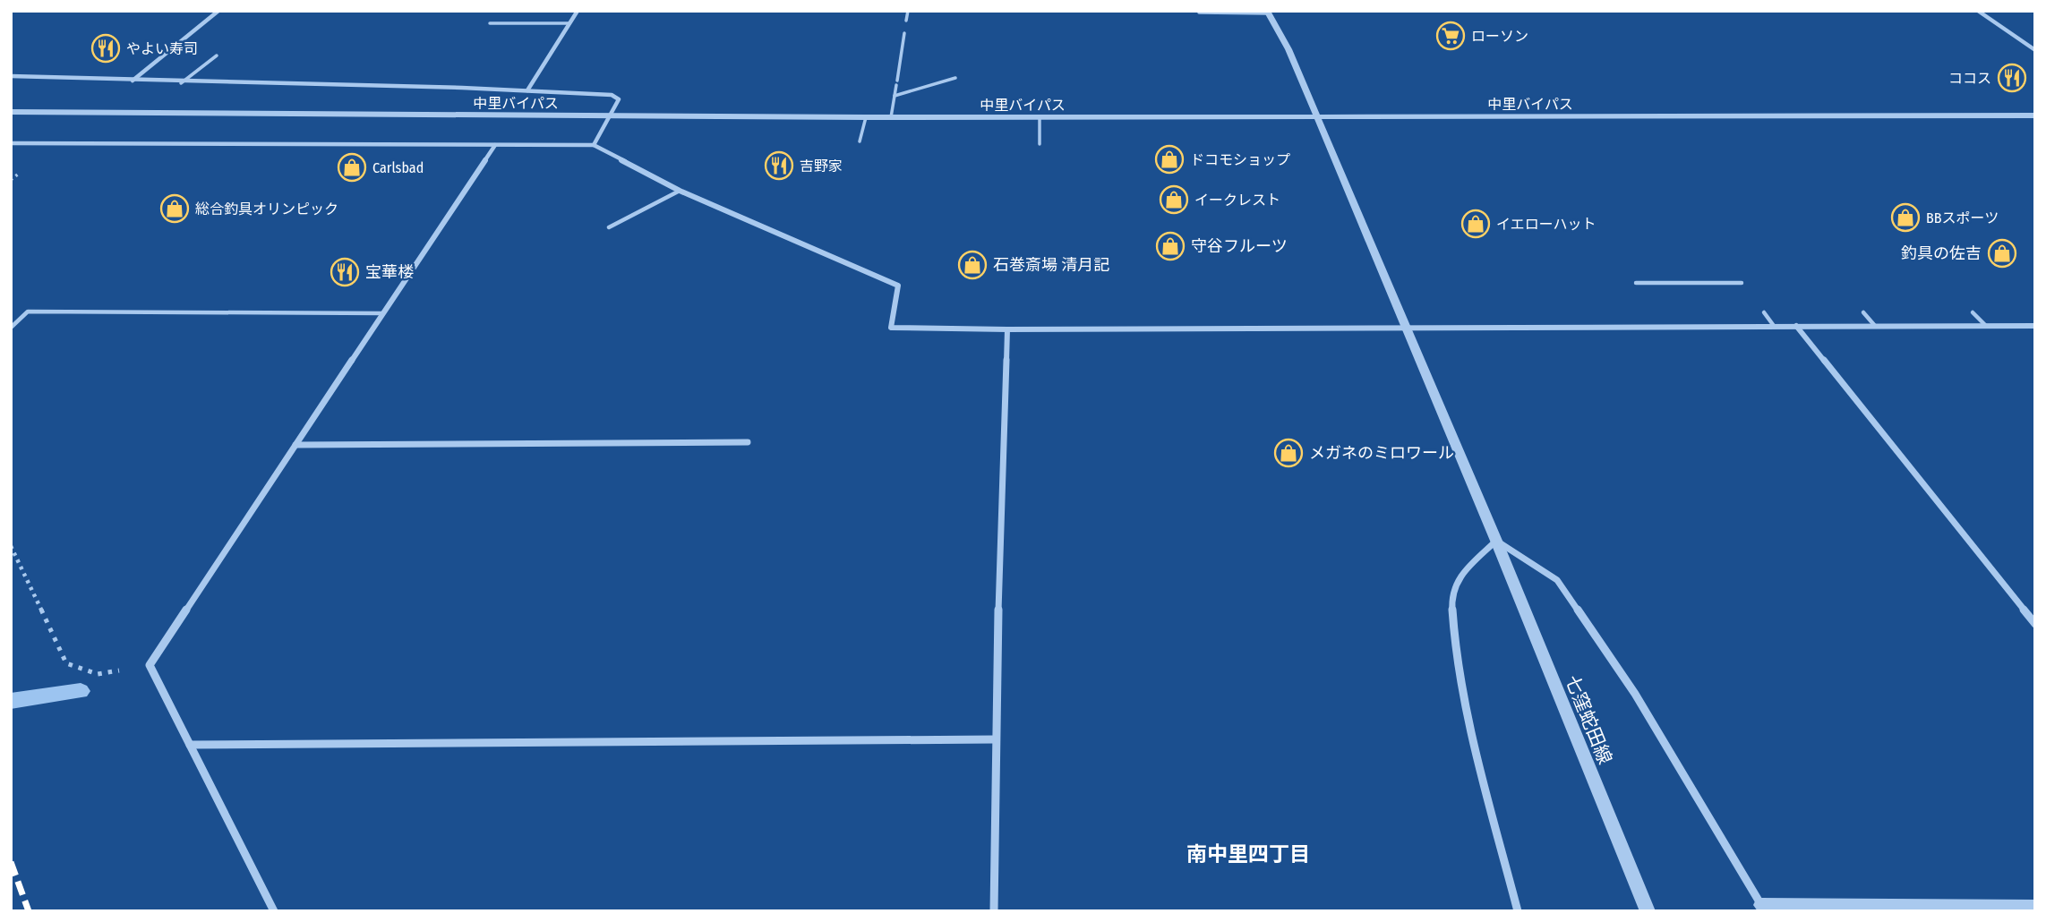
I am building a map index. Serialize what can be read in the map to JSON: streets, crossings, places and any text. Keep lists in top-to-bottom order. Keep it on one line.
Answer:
{"streets":{"street":["中里バイパス","七窪蛇田線"]},"crossings":[["中里バイパス","七窪蛇田線"]],"districts":["南中里四丁目"],"places":{"supermarket":["ローソン"],"restaurant":["やよい寿司","ココス","吉野家","宝華楼"],"shop":["ドコモショップ","Carlsbad","イークレスト","総合釣具オリンピック","BBスポーツ","イエローハット","守谷フルーツ","釣具の佐吉","石巻斎場 清月記","メガネのミロワール"]}}
